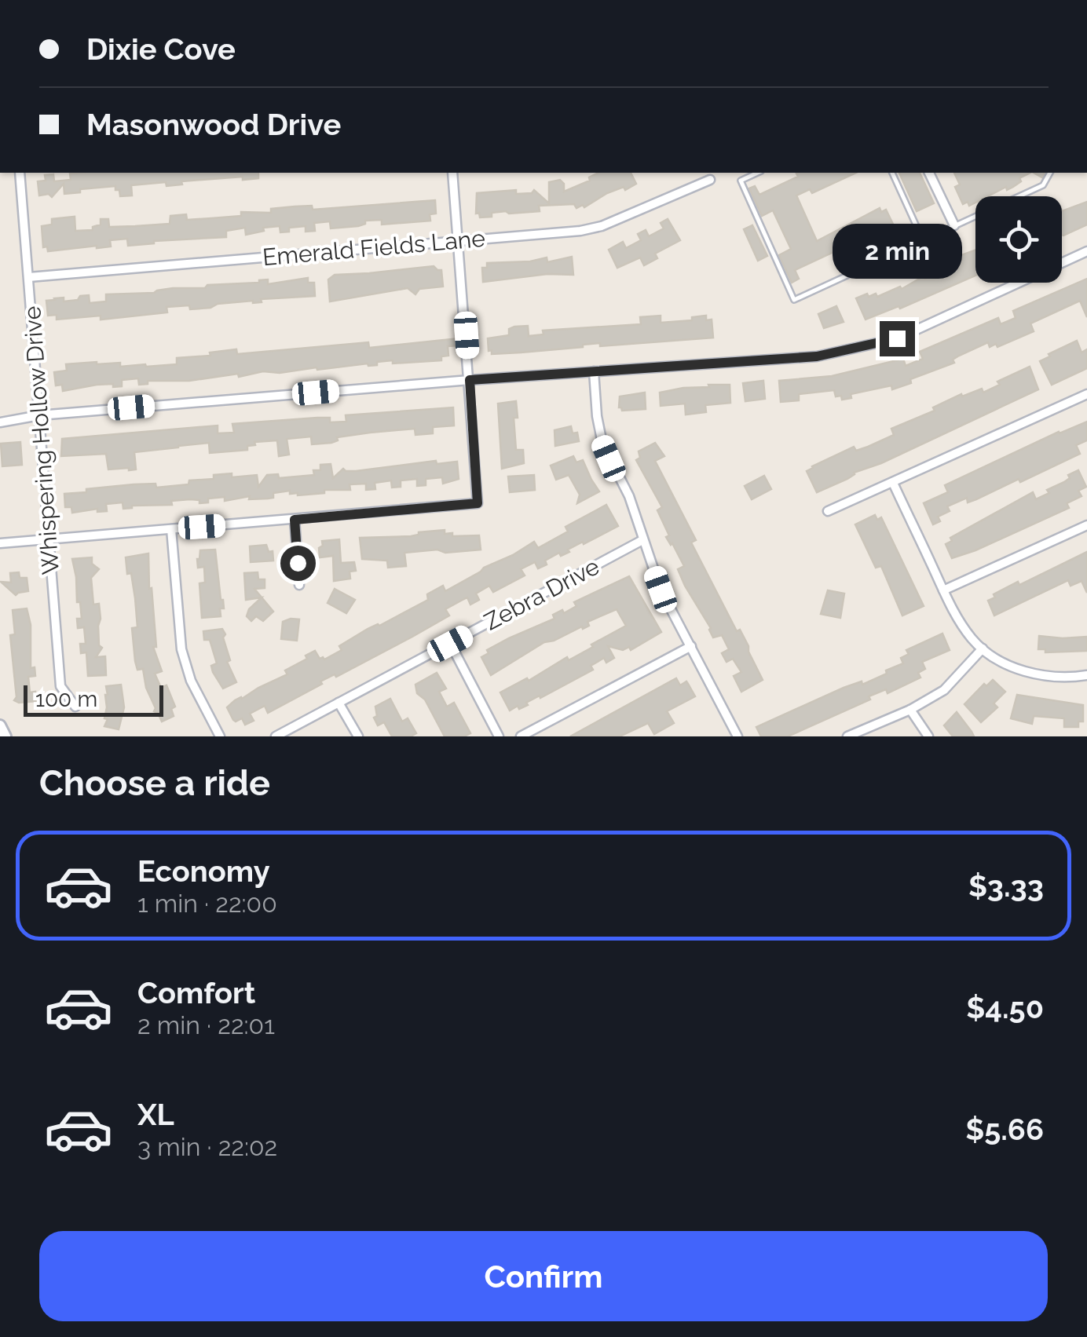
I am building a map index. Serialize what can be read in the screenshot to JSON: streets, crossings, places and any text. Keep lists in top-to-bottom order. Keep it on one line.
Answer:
{"streets":{"street":["Emerald Fields Lane","Whispering Hollow Drive","Zebra Drive"]},"crossings":[["Emerald Fields Lane","Whispering Hollow Drive"]],"scale_bar":"100 m","page":{"banner":["Dixie Cove","Masonwood Drive"],"bubble":"2 min","scale":"100 m","heading":"Choose a ride","list":[{"name":"Economy","note":"1 min · 22:00","value":"$3.33"},{"name":"Comfort","note":"2 min · 22:01","value":"$4.50"},{"name":"XL","note":"3 min · 22:02","value":"$5.66"}],"buttons":"Confirm"}}
